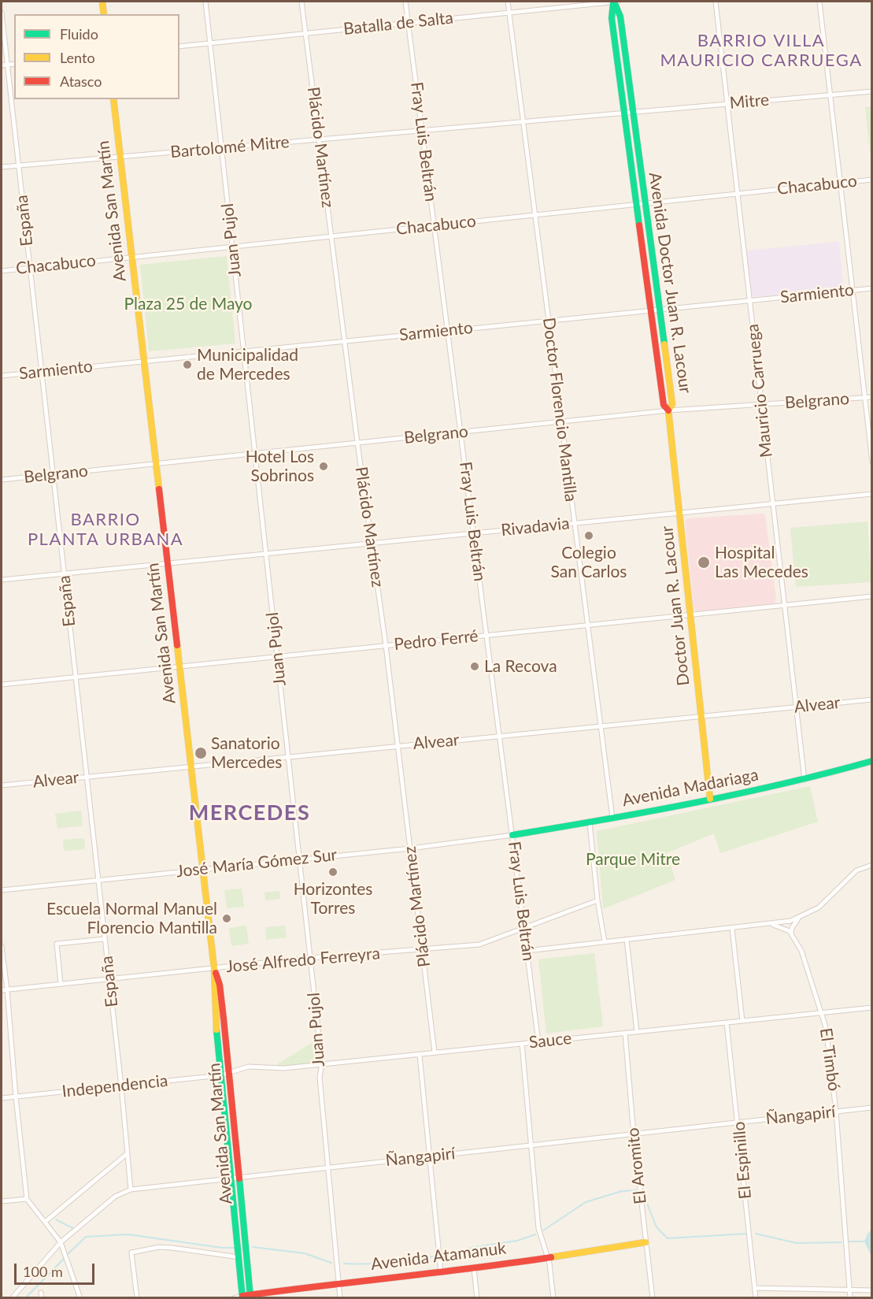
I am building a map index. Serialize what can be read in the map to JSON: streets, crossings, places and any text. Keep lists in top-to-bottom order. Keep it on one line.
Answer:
{"streets":{"street":["Batalla de Salta","Mitre","Fray Luis Beltrán","Bartolomé Mitre","Plácido Martínez","Chacabuco","Avenida San Martín","España","Juan Pujol","Avenida Doctor Juan R. Lacour","Sarmiento","Mauricio Carruega","Belgrano","Doctor Florencio Mantilla","Rivadavia","Doctor Juan R. Lacour","Pedro Ferré","Alvear","Avenida Madariaga","José María Gómez Sur","José Alfredo Ferreyra","Sauce","El Timbó","Independencia","Ñangapirí","El Espinillo","El Aromito","Avenida Atamanuk"]},"crossings":[["Batalla de Salta","Fray Luis Beltrán"],["Batalla de Salta","Plácido Martínez"],["Batalla de Salta","Juan Pujol"],["Batalla de Salta","Avenida Doctor Juan R. Lacour"],["Batalla de Salta","Doctor Florencio Mantilla"],["Mitre","Bartolomé Mitre"],["Mitre","Avenida Doctor Juan R. Lacour"],["Mitre","Mauricio Carruega"],["Fray Luis Beltrán","Bartolomé Mitre"],["Fray Luis Beltrán","Chacabuco"],["Fray Luis Beltrán","Sarmiento"],["Fray Luis Beltrán","Belgrano"],["Fray Luis Beltrán","Rivadavia"],["Fray Luis Beltrán","Pedro Ferré"],["Fray Luis Beltrán","Alvear"],["Fray Luis Beltrán","Avenida Madariaga"],["Fray Luis Beltrán","José María Gómez Sur"],["Fray Luis Beltrán","José Alfredo Ferreyra"],["Fray Luis Beltrán","Sauce"],["Bartolomé Mitre","Plácido Martínez"],["Bartolomé Mitre","Avenida San Martín"],["Bartolomé Mitre","España"],["Bartolomé Mitre","Juan Pujol"],["Bartolomé Mitre","Avenida Doctor Juan R. Lacour"],["Bartolomé Mitre","Doctor Florencio Mantilla"],["Plácido Martínez","Chacabuco"],["Plácido Martínez","Sarmiento"],["Plácido Martínez","Belgrano"],["Plácido Martínez","Rivadavia"],["Plácido Martínez","Pedro Ferré"],["Plácido Martínez","Alvear"],["Plácido Martínez","José María Gómez Sur"],["Plácido Martínez","José Alfredo Ferreyra"],["Plácido Martínez","Sauce"],["Chacabuco","Avenida San Martín"],["Chacabuco","España"],["Chacabuco","Juan Pujol"],["Chacabuco","Avenida Doctor Juan R. Lacour"],["Chacabuco","Mauricio Carruega"],["Chacabuco","Doctor Florencio Mantilla"],["Avenida San Martín","Sarmiento"],["Avenida San Martín","Belgrano"],["Avenida San Martín","Rivadavia"],["Avenida San Martín","Pedro Ferré"],["Avenida San Martín","Alvear"],["Avenida San Martín","José María Gómez Sur"],["Avenida San Martín","José Alfredo Ferreyra"],["Avenida San Martín","Sauce"],["Avenida San Martín","Independencia"],["Avenida San Martín","Ñangapirí"],["Avenida San Martín","Avenida Atamanuk"],["España","Sarmiento"],["España","Belgrano"],["España","Rivadavia"],["España","Pedro Ferré"],["España","Alvear"],["España","José María Gómez Sur"],["España","José Alfredo Ferreyra"],["España","Independencia"],["España","Ñangapirí"],["Juan Pujol","Sarmiento"],["Juan Pujol","Belgrano"],["Juan Pujol","Rivadavia"],["Juan Pujol","Pedro Ferré"],["Juan Pujol","Alvear"],["Juan Pujol","José María Gómez Sur"],["Juan Pujol","José Alfredo Ferreyra"],["Juan Pujol","Sauce"],["Juan Pujol","Ñangapirí"],["Juan Pujol","Avenida Atamanuk"],["Avenida Doctor Juan R. Lacour","Sarmiento"],["Avenida Doctor Juan R. Lacour","Belgrano"],["Avenida Doctor Juan R. Lacour","Doctor Juan R. Lacour"],["Sarmiento","Mauricio Carruega"],["Sarmiento","Doctor Florencio Mantilla"],["Mauricio Carruega","Belgrano"],["Mauricio Carruega","Rivadavia"],["Mauricio Carruega","Pedro Ferré"],["Mauricio Carruega","Alvear"],["Mauricio Carruega","Avenida Madariaga"],["Belgrano","Doctor Florencio Mantilla"],["Belgrano","Doctor Juan R. Lacour"],["Doctor Florencio Mantilla","Rivadavia"],["Doctor Florencio Mantilla","Pedro Ferré"],["Doctor Florencio Mantilla","Alvear"],["Doctor Florencio Mantilla","Avenida Madariaga"],["Rivadavia","Doctor Juan R. Lacour"],["Doctor Juan R. Lacour","Pedro Ferré"],["Doctor Juan R. Lacour","Alvear"],["Doctor Juan R. Lacour","Avenida Madariaga"],["Avenida Madariaga","José María Gómez Sur"],["Sauce","El Timbó"],["Sauce","Independencia"],["Sauce","El Espinillo"],["Sauce","El Aromito"],["El Timbó","Ñangapirí"],["Ñangapirí","El Espinillo"],["Ñangapirí","El Aromito"],["El Aromito","Avenida Atamanuk"]],"districts":["BARRIO VILLA MAURICIO CARRUEGA","BARRIO PLANTA URBANA","MERCEDES"],"parks":["Plaza 25 de Mayo","Parque Mitre"],"places":["Municipalidad de Mercedes","Hotel Los Sobrinos","Colegio San Carlos","Hospital Las Mecedes","La Recova","Sanatorio Mercedes","Horizontes Torres","Escuela Normal Manuel Florencio Mantilla"],"legend":["Fluido","Lento","Atasco"],"scale_bar":"100 m"}
